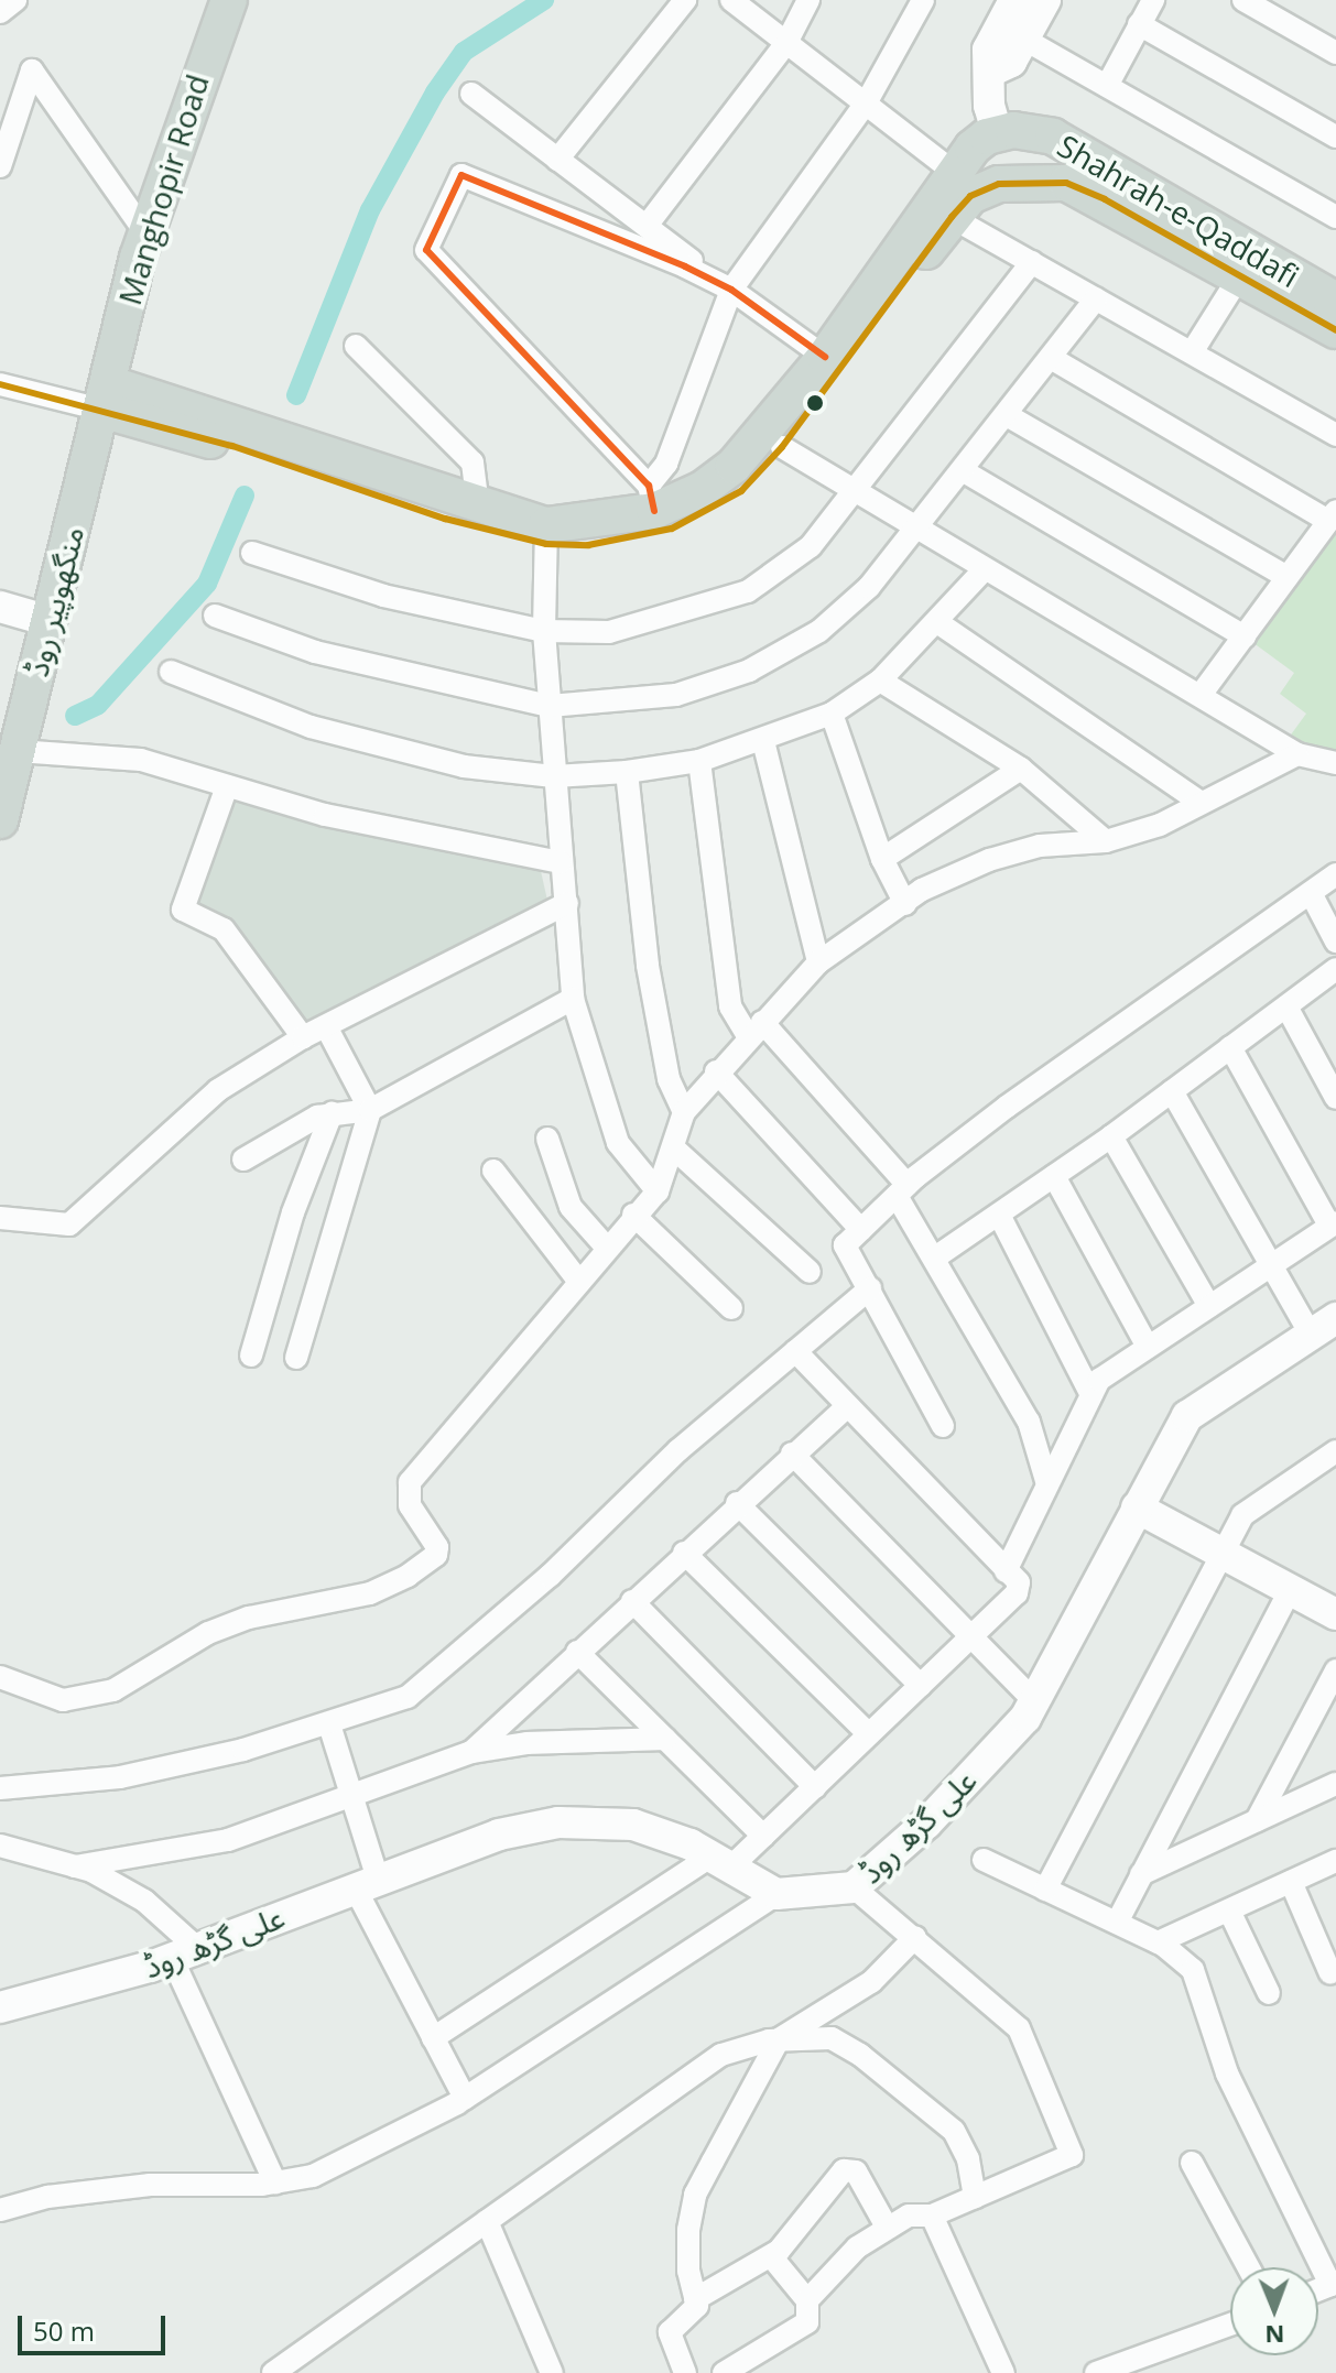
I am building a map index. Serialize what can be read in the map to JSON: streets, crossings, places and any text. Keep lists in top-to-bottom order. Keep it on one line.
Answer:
{"streets":{"main road":["Manghopir Road","Shahrah-e-Qaddafi","منگھوپیر روڈ","علی گڑھ روڈ"]},"crossings":[["Manghopir Road","Shahrah-e-Qaddafi"],["Manghopir Road","منگھوپیر روڈ"],["Shahrah-e-Qaddafi","منگھوپیر روڈ"]],"lines":["transit line 50"],"scale_bar":"50 m","north":"bottom"}
